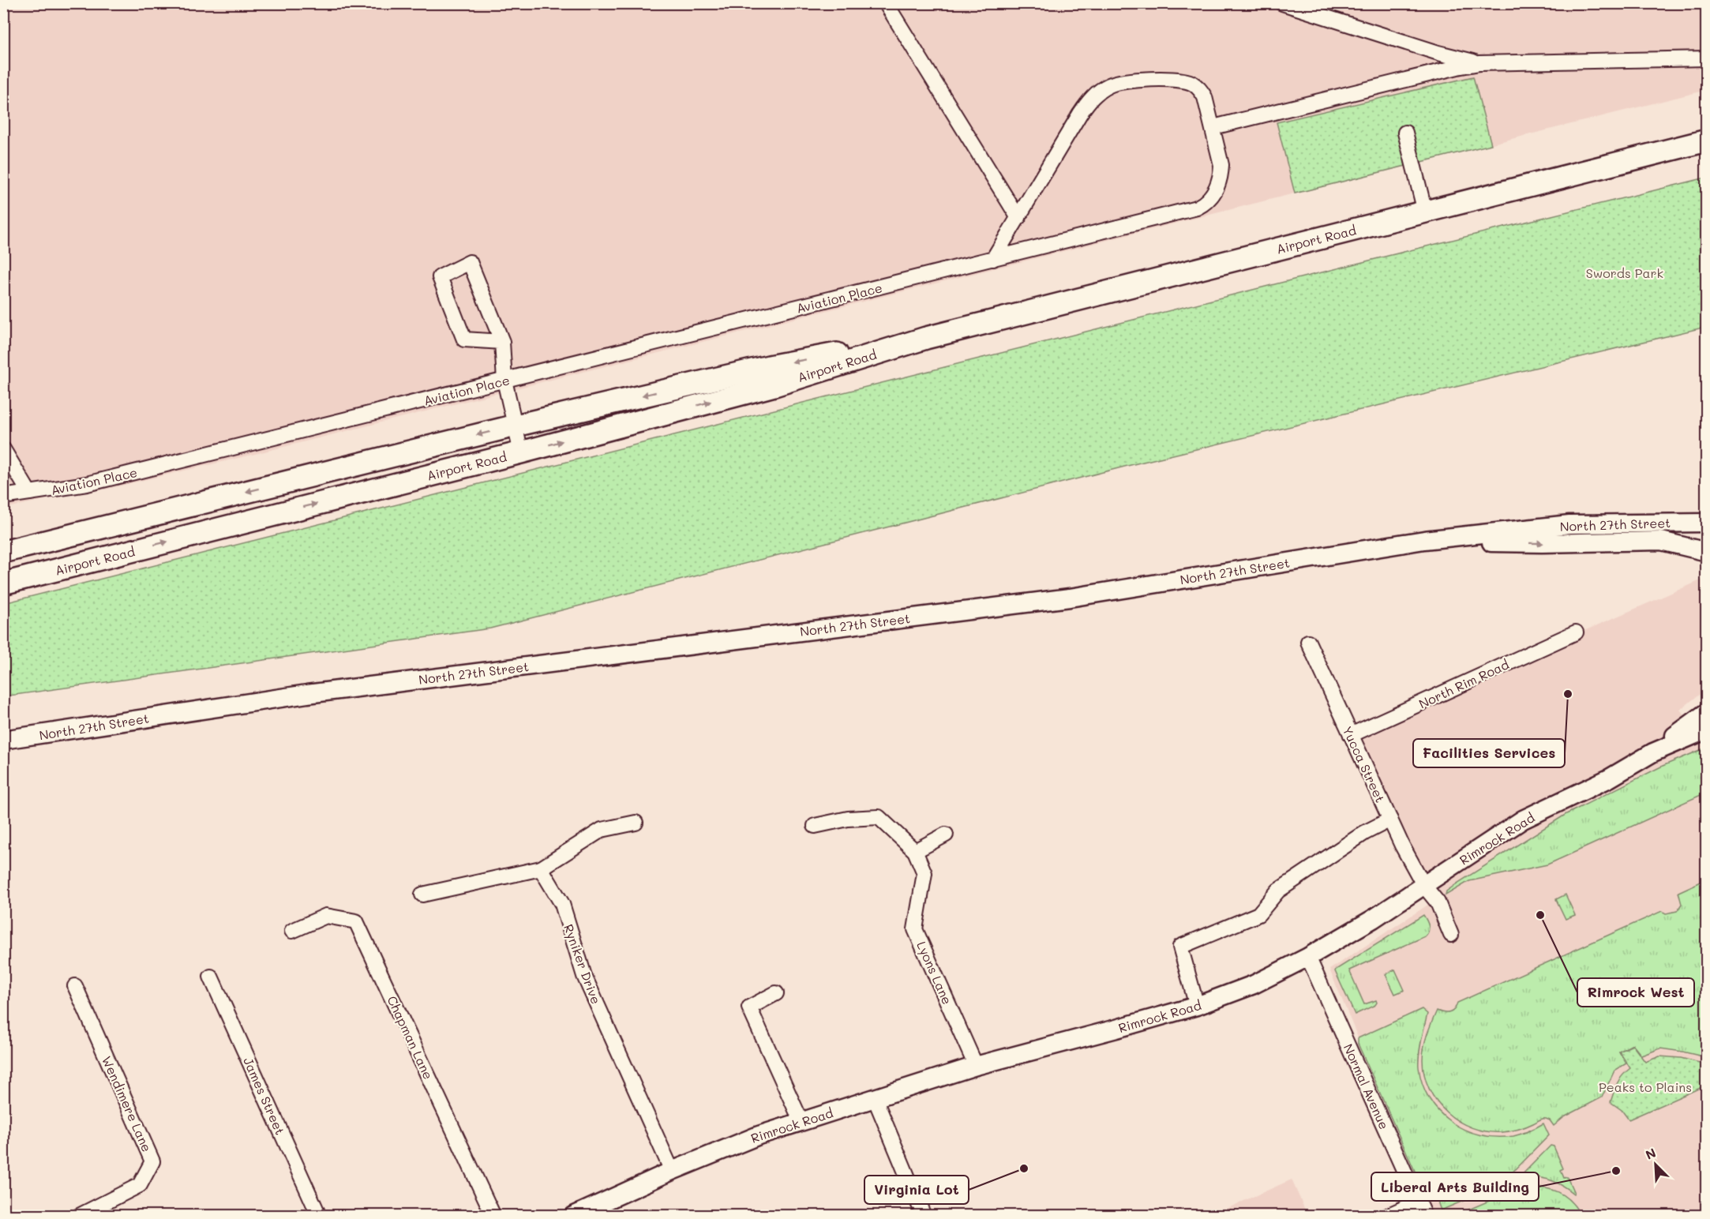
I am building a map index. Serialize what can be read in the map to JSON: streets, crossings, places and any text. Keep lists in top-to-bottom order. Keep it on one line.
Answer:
{"streets":{"highway":["Airport Road"],"main road":["North 27th Street","Rimrock Road"],"street":["Aviation Place","North Rim Road","Yucca Street","Ryniker Drive","Lyons Lane","Chapman Lane","Normal Avenue","James Street","Wendimere Lane"]},"crossings":[["North Rim Road","Yucca Street"],["Yucca Street","Rimrock Road"],["Rimrock Road","Ryniker Drive"],["Rimrock Road","Lyons Lane"],["Rimrock Road","Normal Avenue"]],"parks":["Swords Park","Peaks to Plains"],"places":["Facilities Services","Rimrock West","Virginia Lot","Liberal Arts Building"],"north":"top left"}
